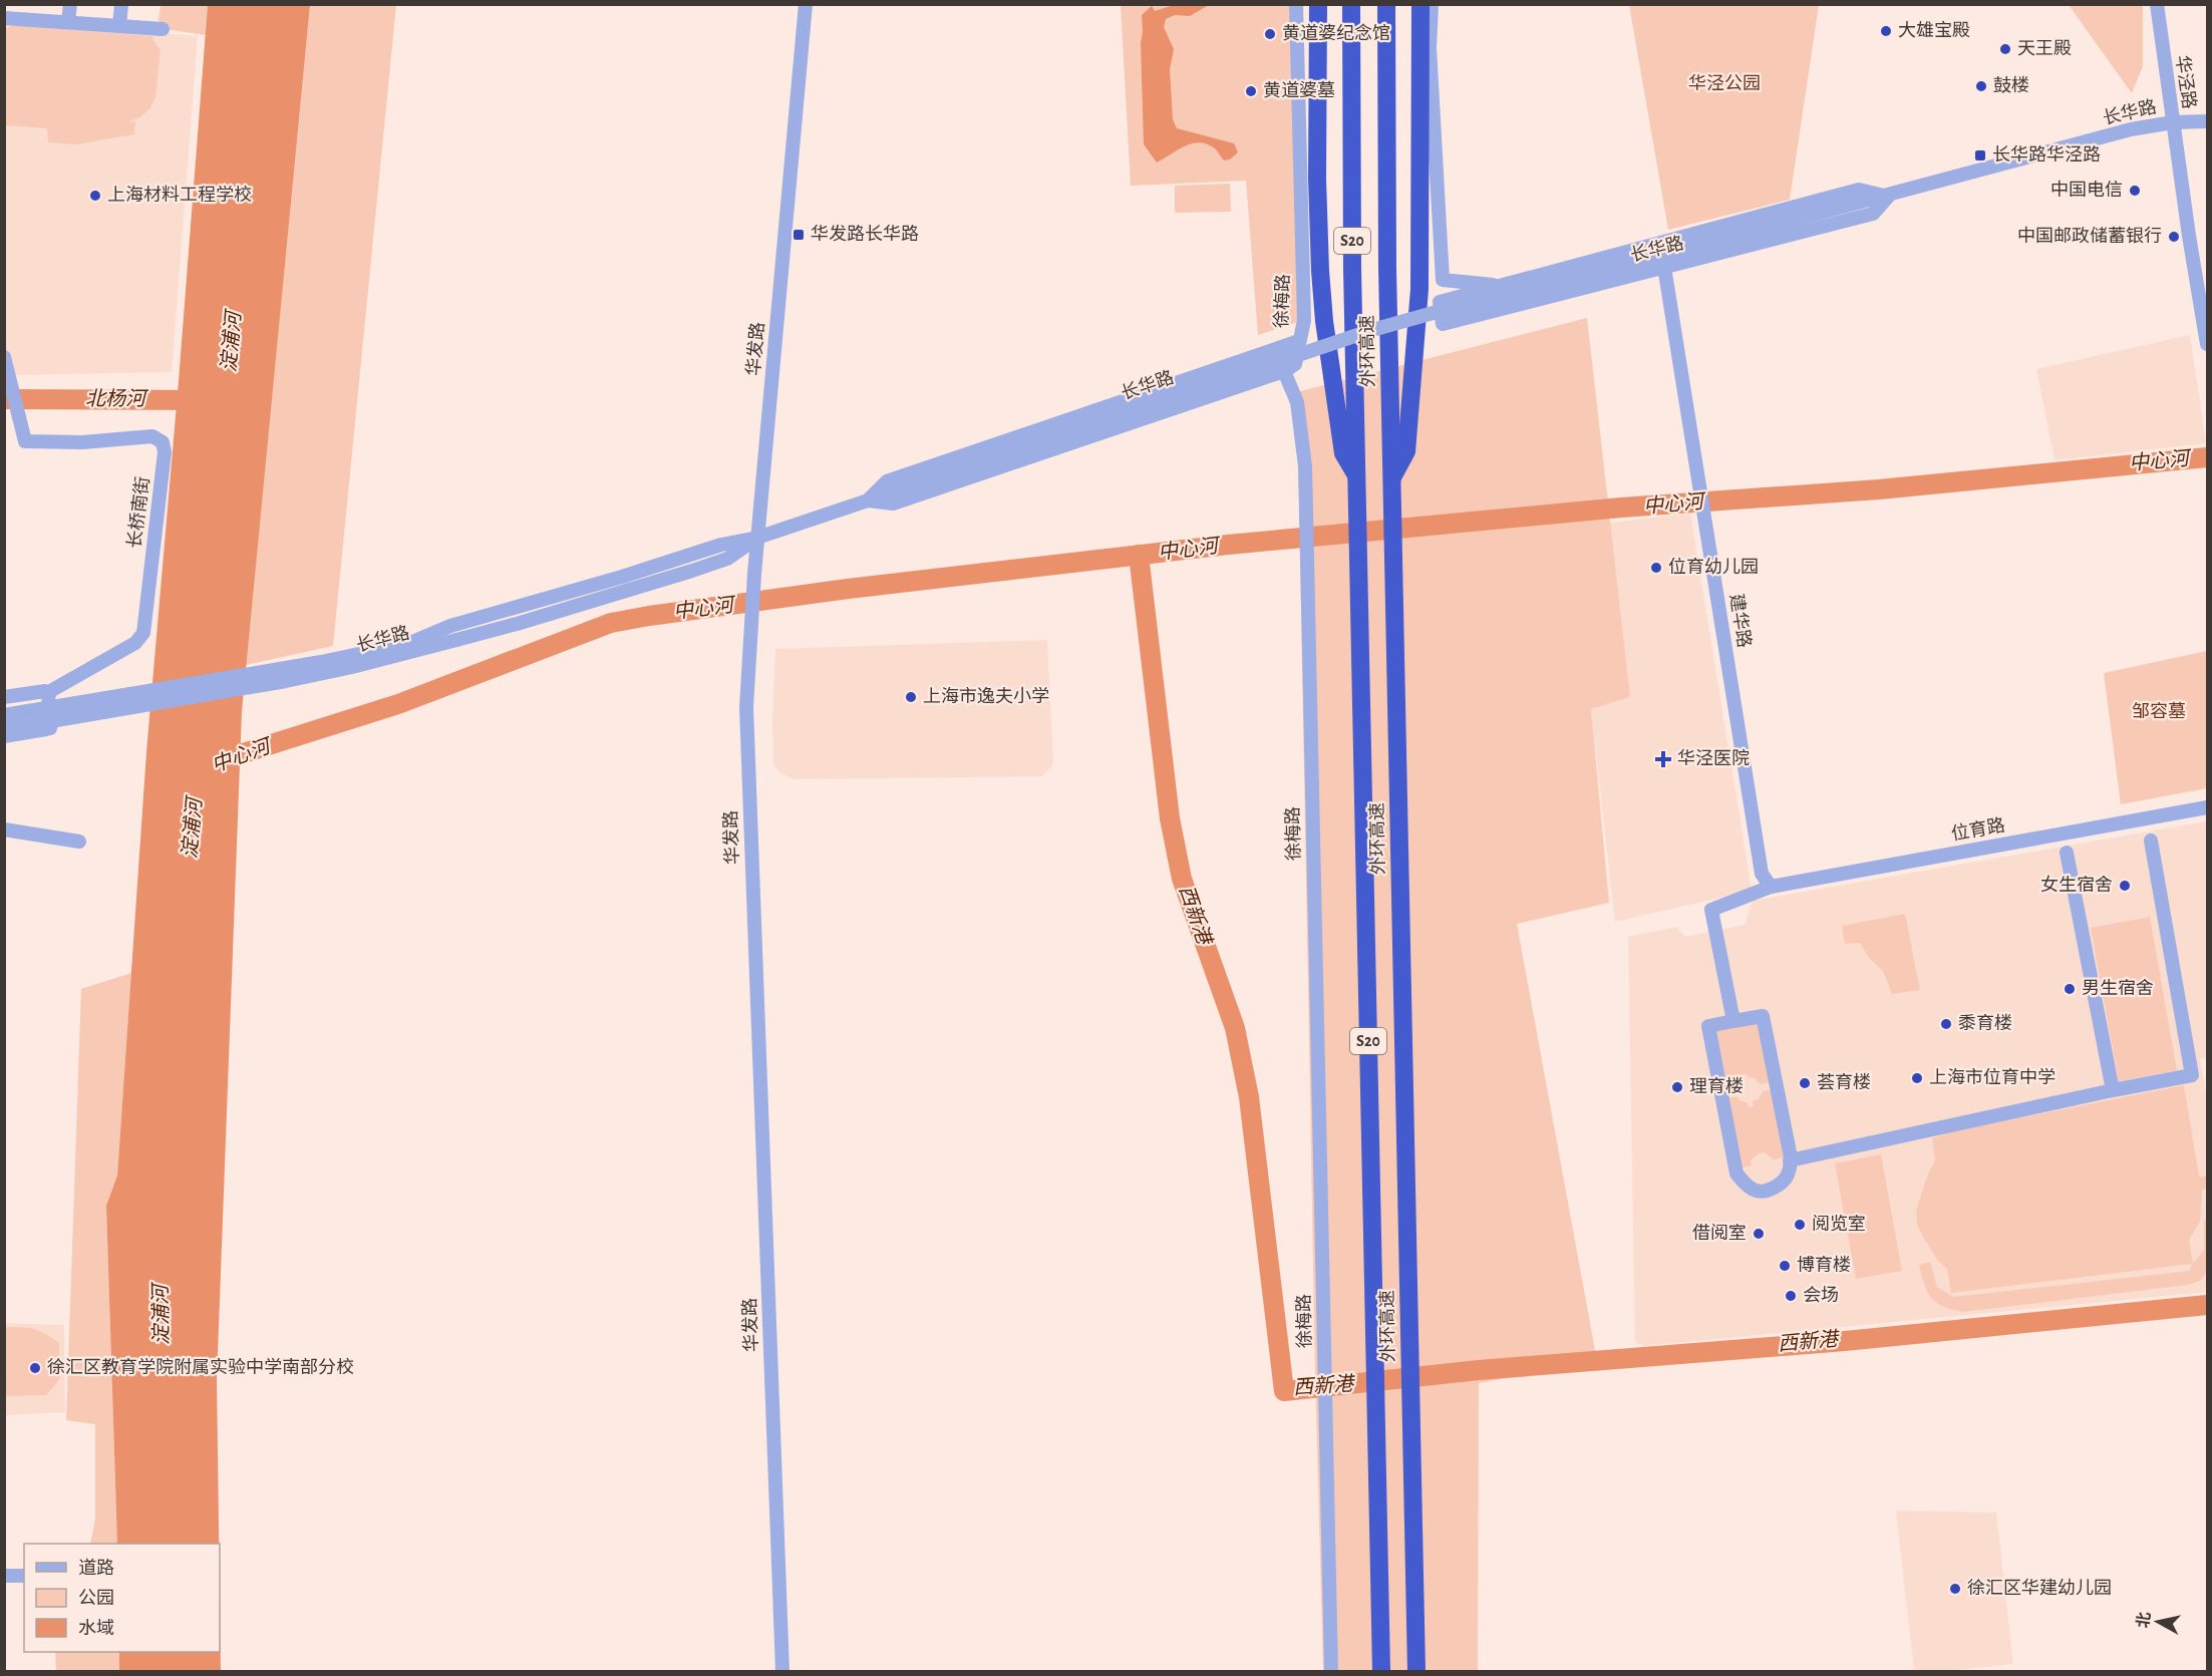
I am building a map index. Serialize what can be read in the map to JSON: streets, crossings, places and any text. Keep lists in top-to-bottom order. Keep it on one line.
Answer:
{"streets":{"highway":["S20","外环高速"],"street":["华泾路","长华路","徐梅路","华发路","长桥南街","建华路","位育路"]},"crossings":[["华泾路","长华路"],["长华路","徐梅路"],["长华路","华发路"],["长华路","建华路"],["建华路","位育路"]],"water":["淀浦河","北杨河","中心河","西新港"],"parks":["华泾公园","邹容墓"],"places":{"other":["大雄宝殿","黄道婆纪念馆","天王殿","鼓楼","黄道婆墓","中国电信","上海材料工程学校","中国邮政储蓄银行","位育幼儿园","上海市逸夫小学","女生宿舍","男生宿舍","黍育楼","上海市位育中学","荟育楼","理育楼","阅览室","借阅室","博育楼","会场","徐汇区教育学院附属实验中学南部分校","徐汇区华建幼儿园"],"transit":["长华路华泾路","华发路长华路"],"health":["华泾医院"]},"legend":["道路","公园","水域"],"north":"left"}
